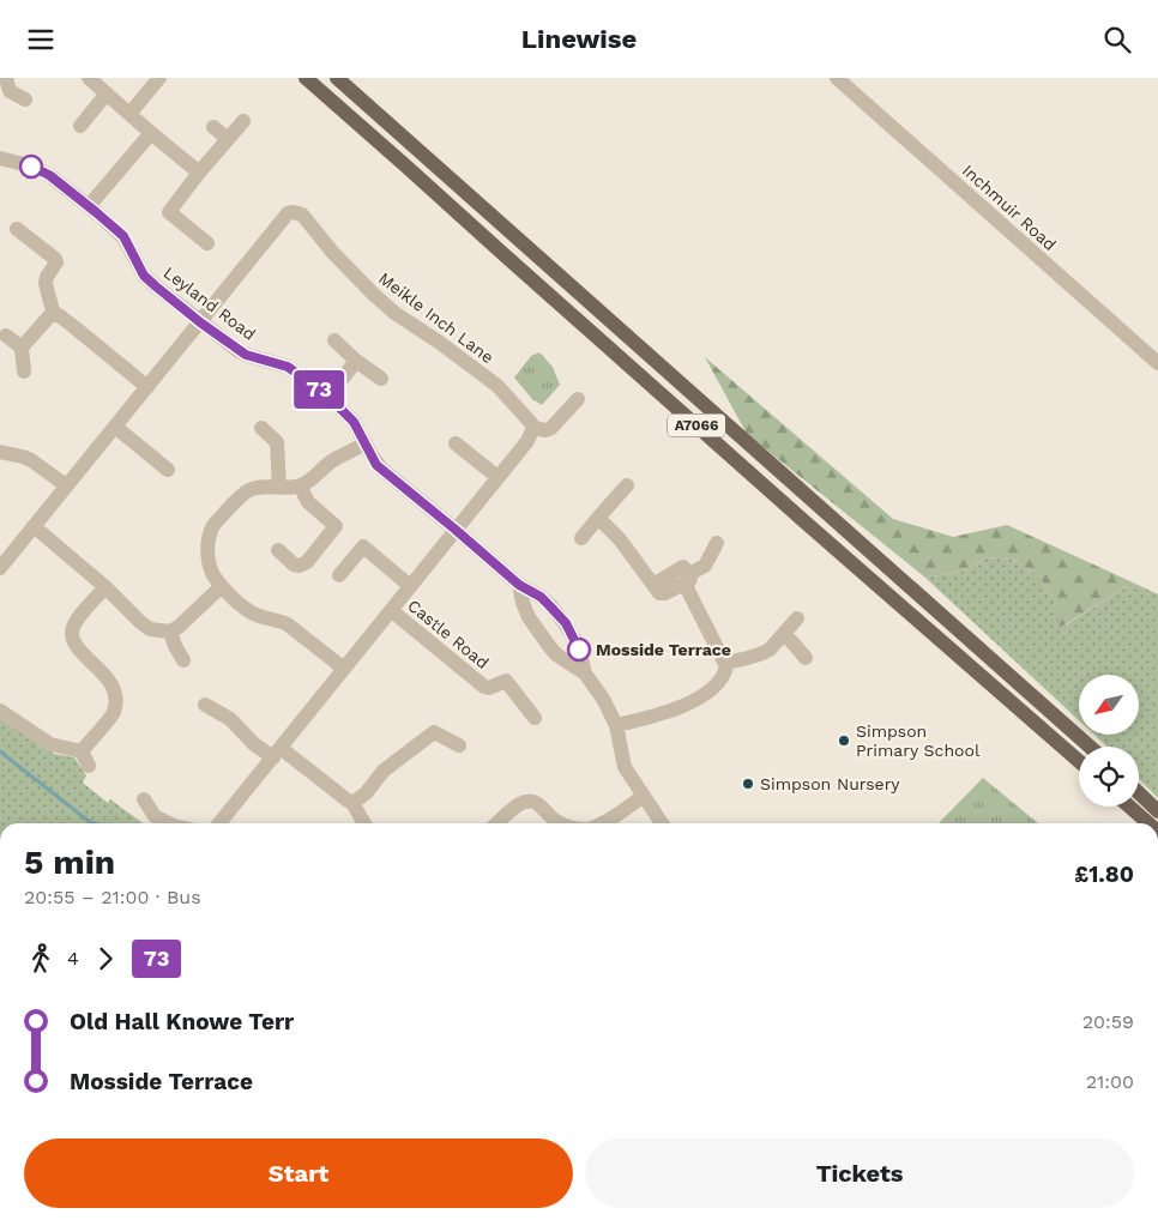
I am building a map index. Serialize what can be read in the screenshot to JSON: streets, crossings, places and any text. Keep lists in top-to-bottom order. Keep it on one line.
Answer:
{"streets":{"main road":["A7066"],"street":["Inchmuir Road","Leyland Road","Meikle Inch Lane","Castle Road"]},"crossings":[["Leyland Road","Meikle Inch Lane"],["Leyland Road","Castle Road"]],"places":["Mosside Terrace","Simpson Primary School","Simpson Nursery"],"lines":["bus line 73"],"north":"bottom left","page":{"header":"Linewise","on_map":"73","heading":["5 min","20:55 – 21:00 · Bus","£1.80"],"legs":["4","73"],"list":[{"name":"Old Hall Knowe Terr","value":"20:59"},{"name":"Mosside Terrace","value":"21:00"}],"buttons":["Start","Tickets"]}}
